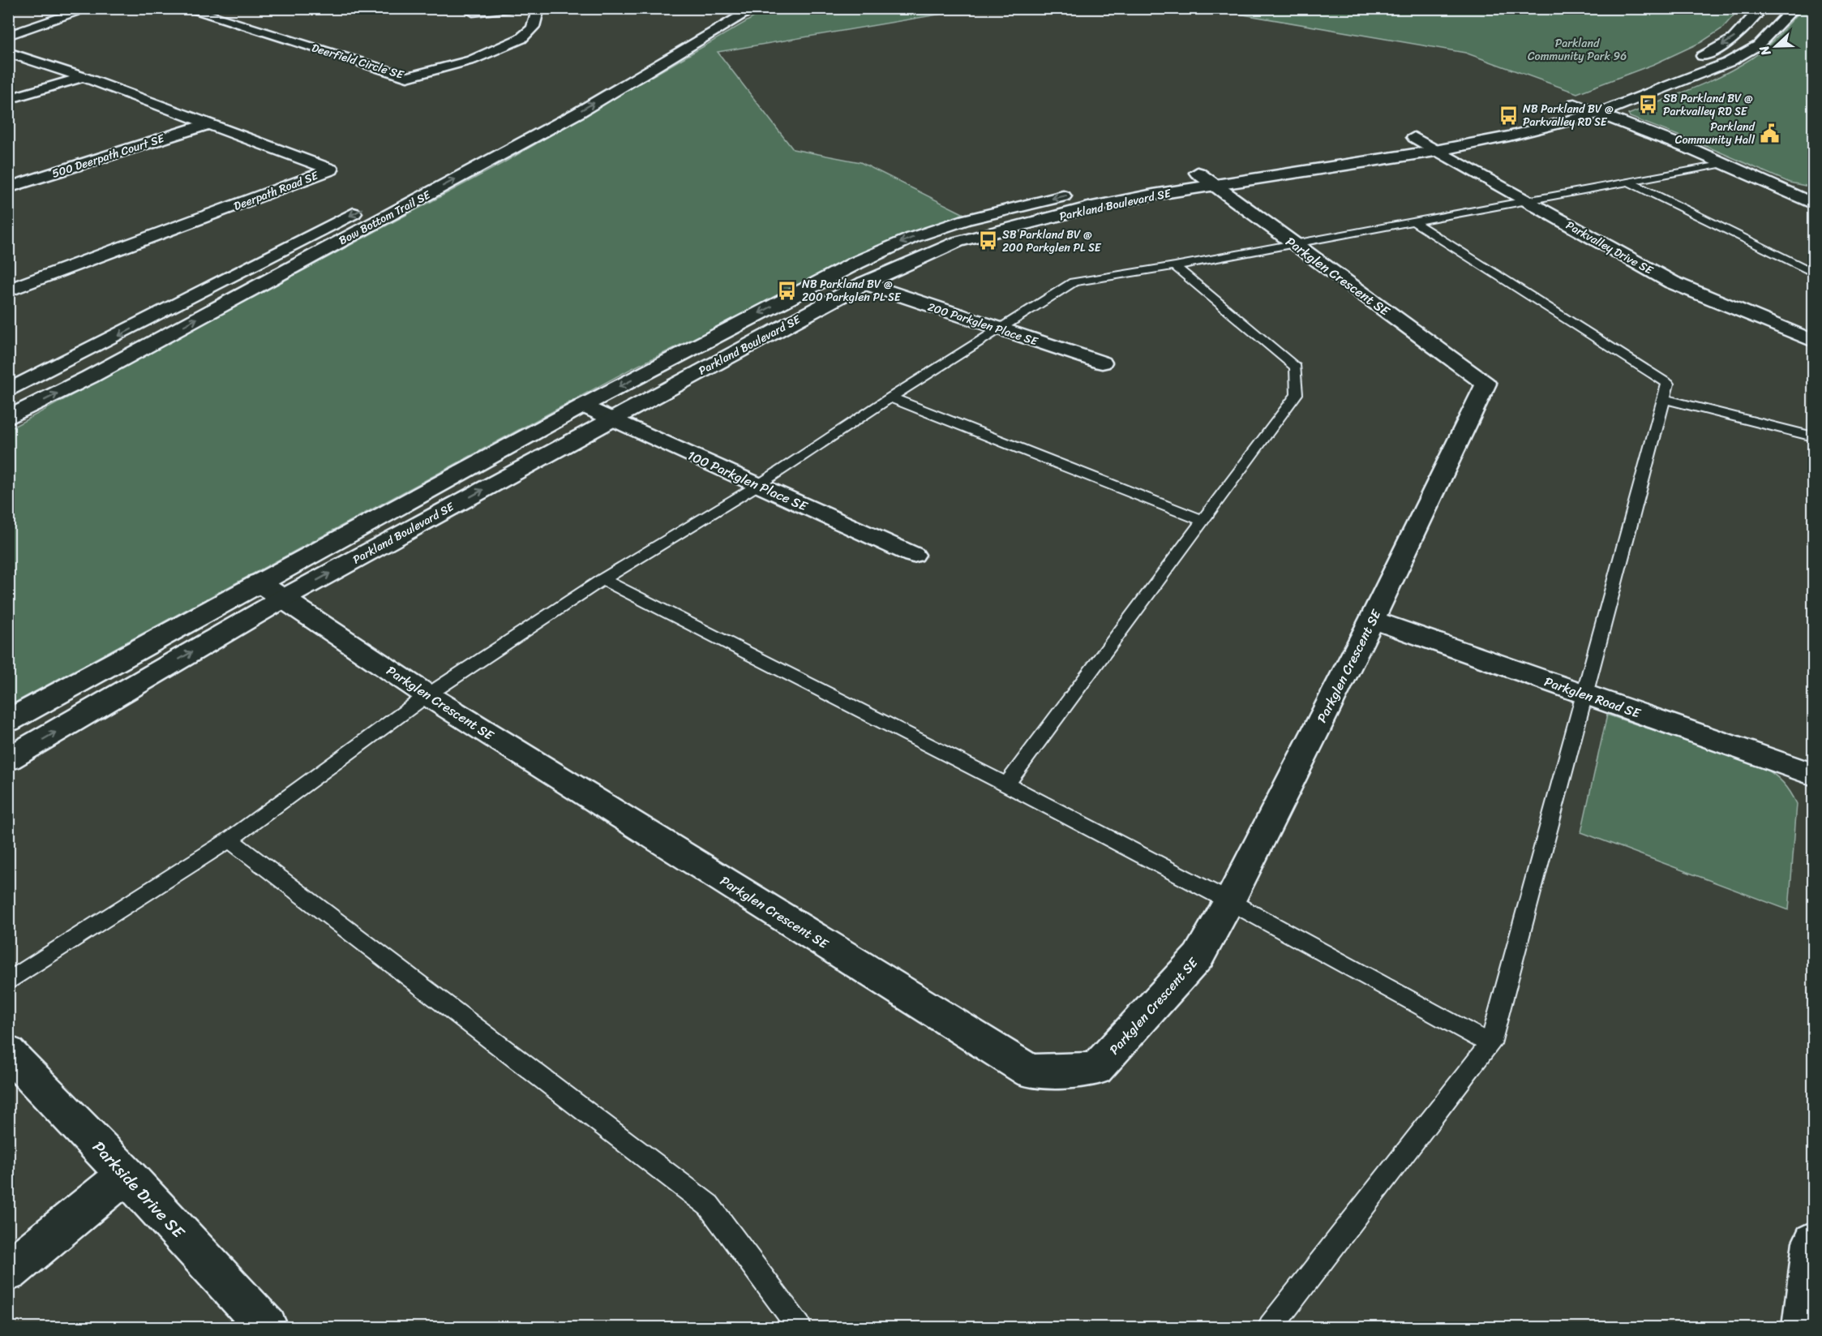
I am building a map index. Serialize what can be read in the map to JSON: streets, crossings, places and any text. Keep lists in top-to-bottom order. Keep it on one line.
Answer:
{"streets":{"street":["Deerfield Circle SE","500 Deerpath Court SE","Deerpath Road SE","Parkland Boulevard SE","Bow Bottom Trail SE","Parkvalley Drive SE","Parkglen Crescent SE","200 Parkglen Place SE","100 Parkglen Place SE","Parkglen Road SE","Parkside Drive SE"]},"crossings":[["500 Deerpath Court SE","Deerpath Road SE"],["Parkland Boulevard SE","Parkvalley Drive SE"],["Parkland Boulevard SE","Parkglen Crescent SE"],["Parkland Boulevard SE","200 Parkglen Place SE"],["Parkland Boulevard SE","100 Parkglen Place SE"],["Parkglen Crescent SE","Parkglen Road SE"]],"parks":["Parkland Community Park 96"],"places":{"bus stop":["SB Parkland BV @ Parkvalley RD SE","NB Parkland BV @ Parkvalley RD SE","SB Parkland BV @ 200 Parkglen PL SE","NB Parkland BV @ 200 Parkglen PL SE"],"public building":["Parkland Community Hall"]},"north":"left"}
